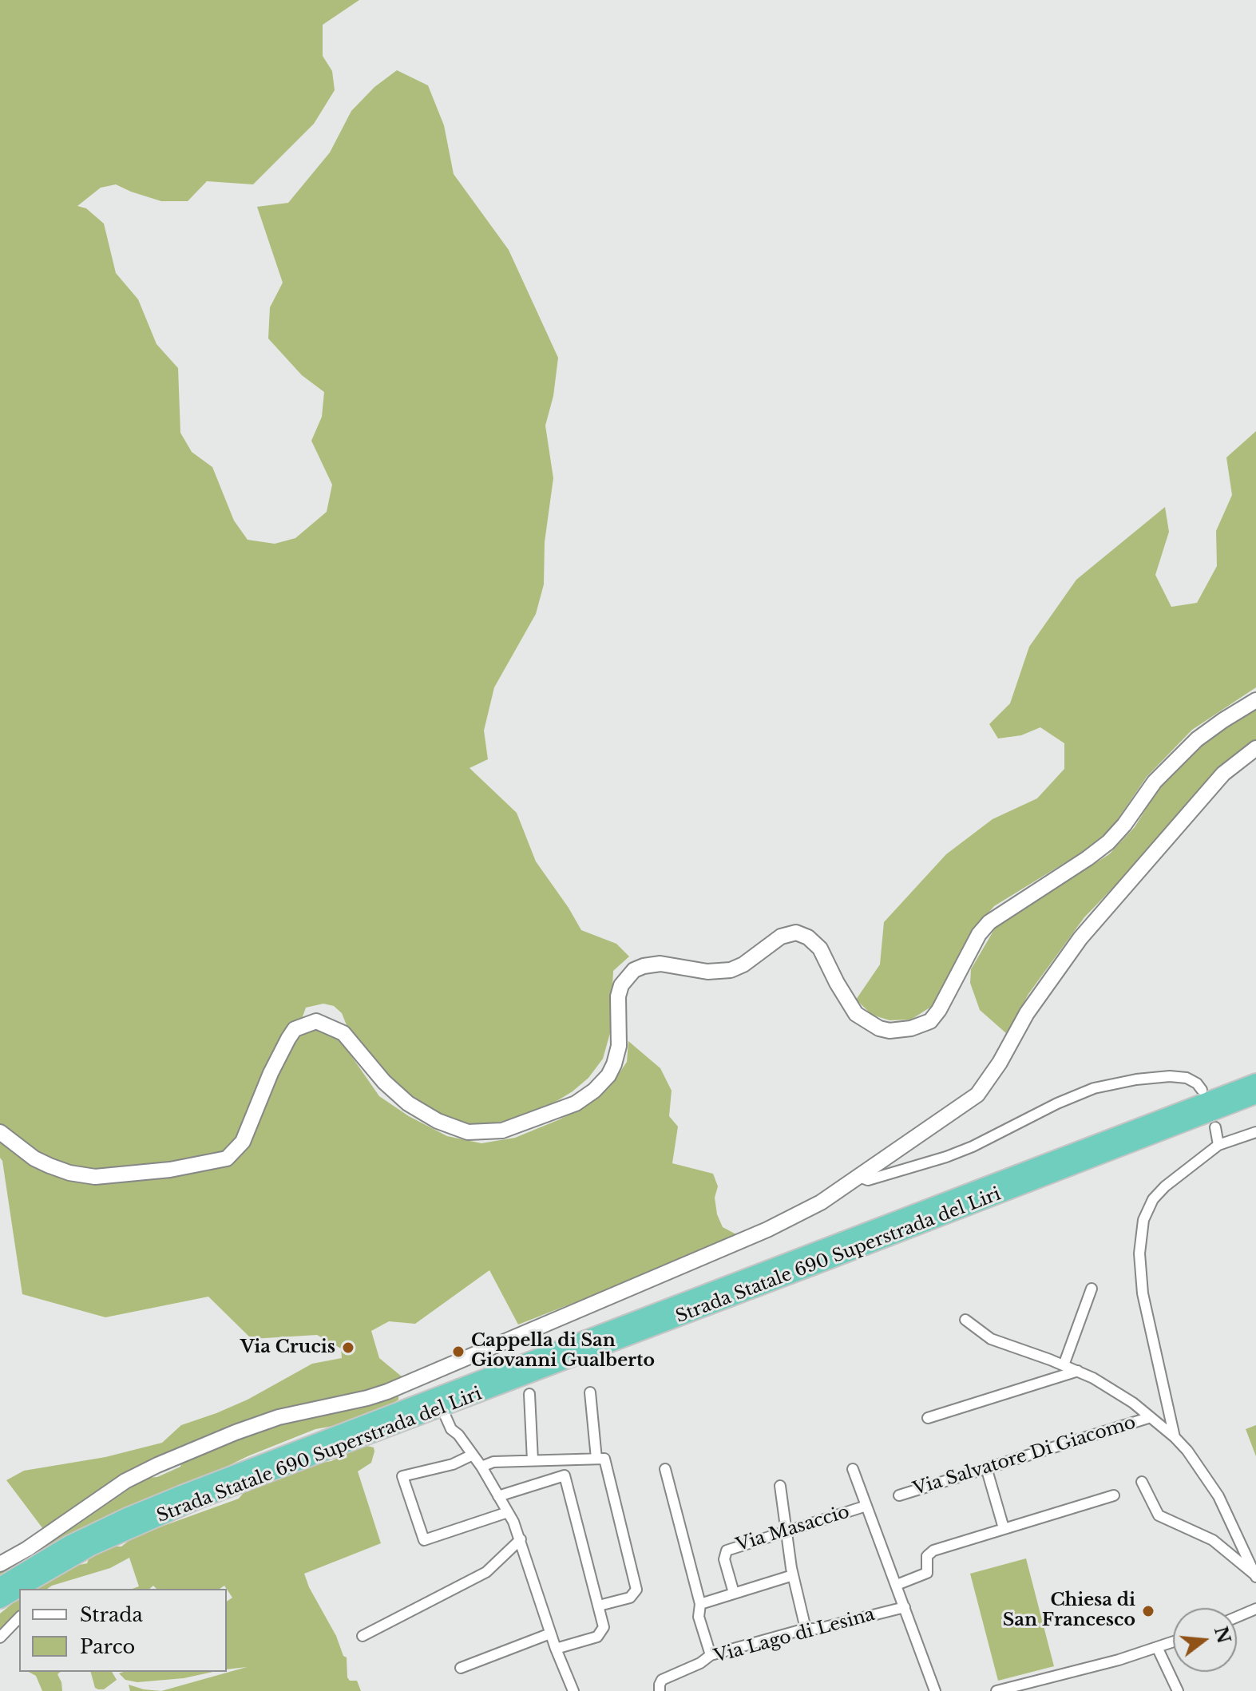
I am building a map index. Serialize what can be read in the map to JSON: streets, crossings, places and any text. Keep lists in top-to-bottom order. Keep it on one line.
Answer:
{"streets":{"highway":["Strada Statale 690 Superstrada del Liri"],"street":["Via Salvatore Di Giacomo","Via Masaccio","Via Lago di Lesina"]},"places":["Via Crucis","Cappella di San Giovanni Gualberto","Chiesa di San Francesco"],"legend":["Strada","Parco"],"north":"right"}
